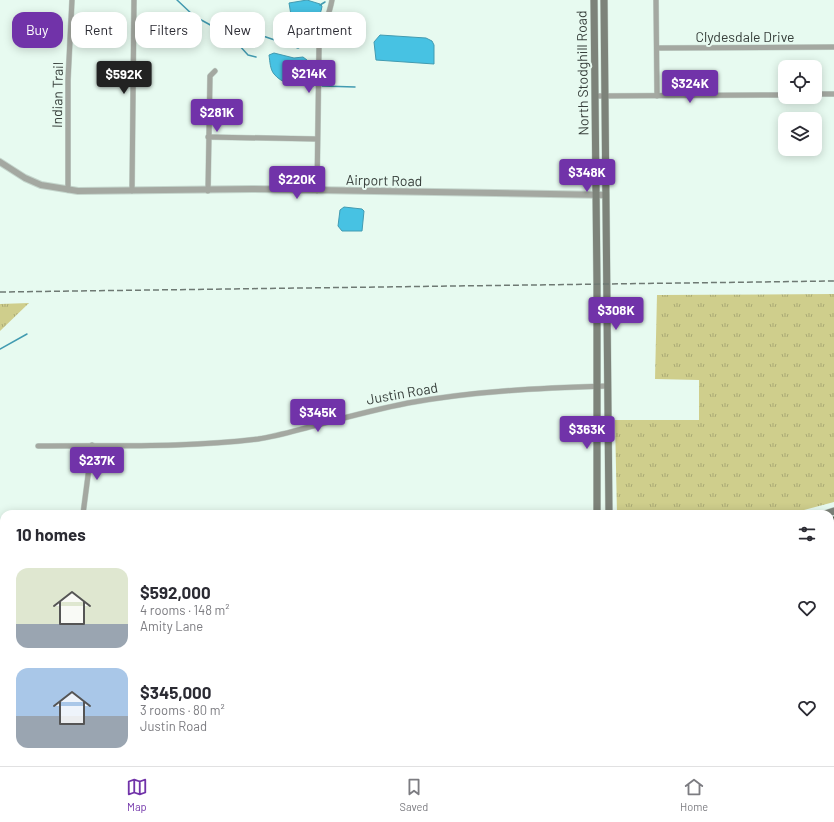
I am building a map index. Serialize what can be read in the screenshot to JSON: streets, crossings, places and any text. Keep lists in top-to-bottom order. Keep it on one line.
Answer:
{"streets":{"main road":["North Stodghill Road"],"street":["Clydesdale Drive","Indian Trail","Airport Road","Justin Road"]},"crossings":[["North Stodghill Road","Airport Road"],["North Stodghill Road","Justin Road"],["Indian Trail","Airport Road"]],"page":{"chip":["Buy","Rent","Filters","New","Apartment"],"price":["$214K","$592K","$324K","$281K","$348K","$220K","$308K","$345K","$363K","$237K"],"heading":"10 homes","list":[{"name":"$592,000","note":"4 rooms · 148 m² · Amity Lane"},{"name":"$345,000","note":"3 rooms · 80 m² · Justin Road"}],"tabs":["Map","Saved","Home"]}}
